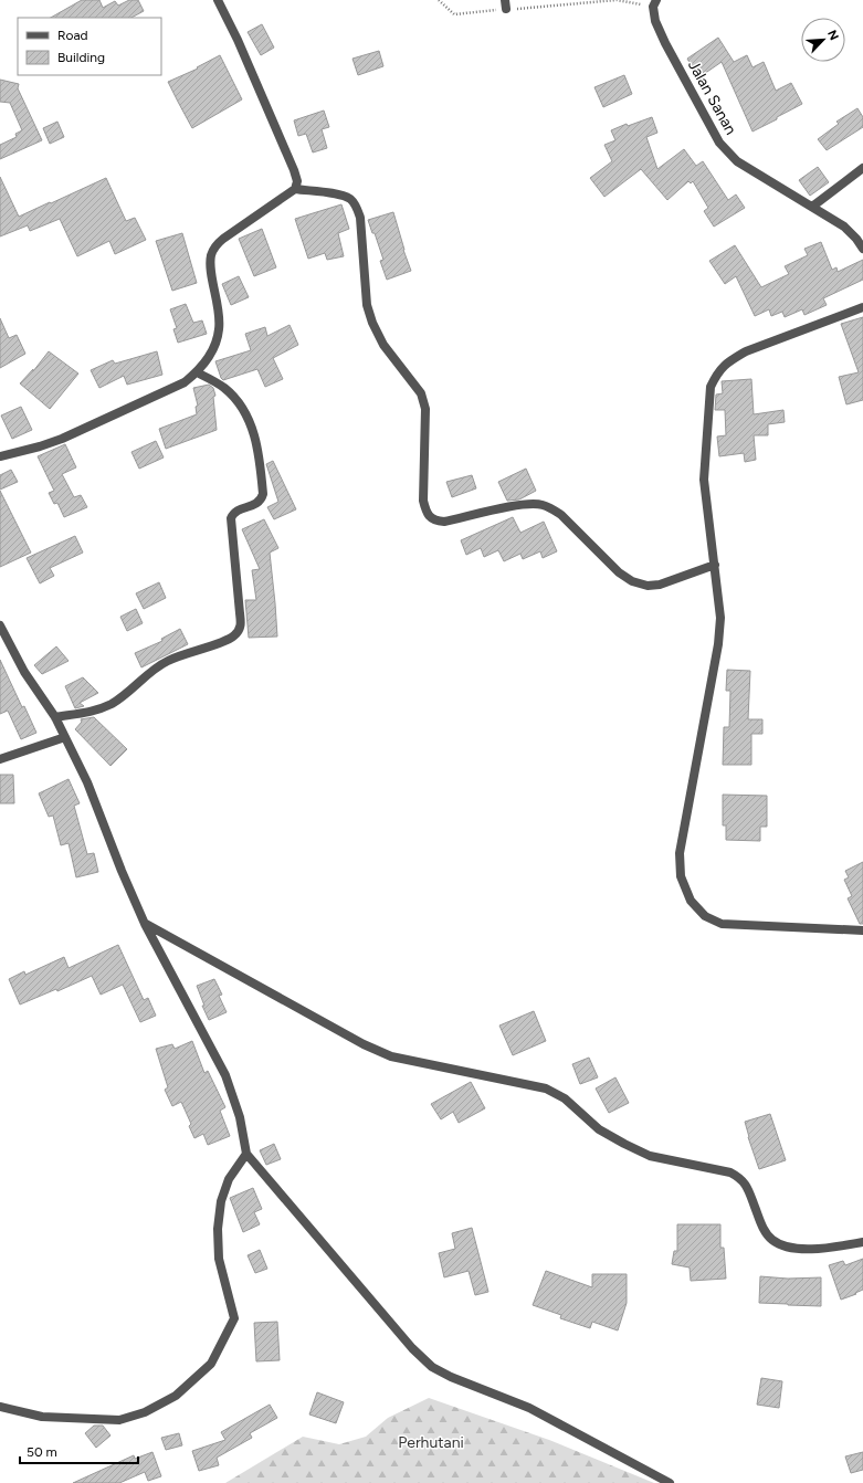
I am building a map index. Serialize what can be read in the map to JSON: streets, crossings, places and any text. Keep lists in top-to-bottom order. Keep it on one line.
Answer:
{"streets":{"street":["Jalan Sanan"]},"parks":["Perhutani"],"legend":["Road","Building"],"scale_bar":"50 m","north":"top right"}
